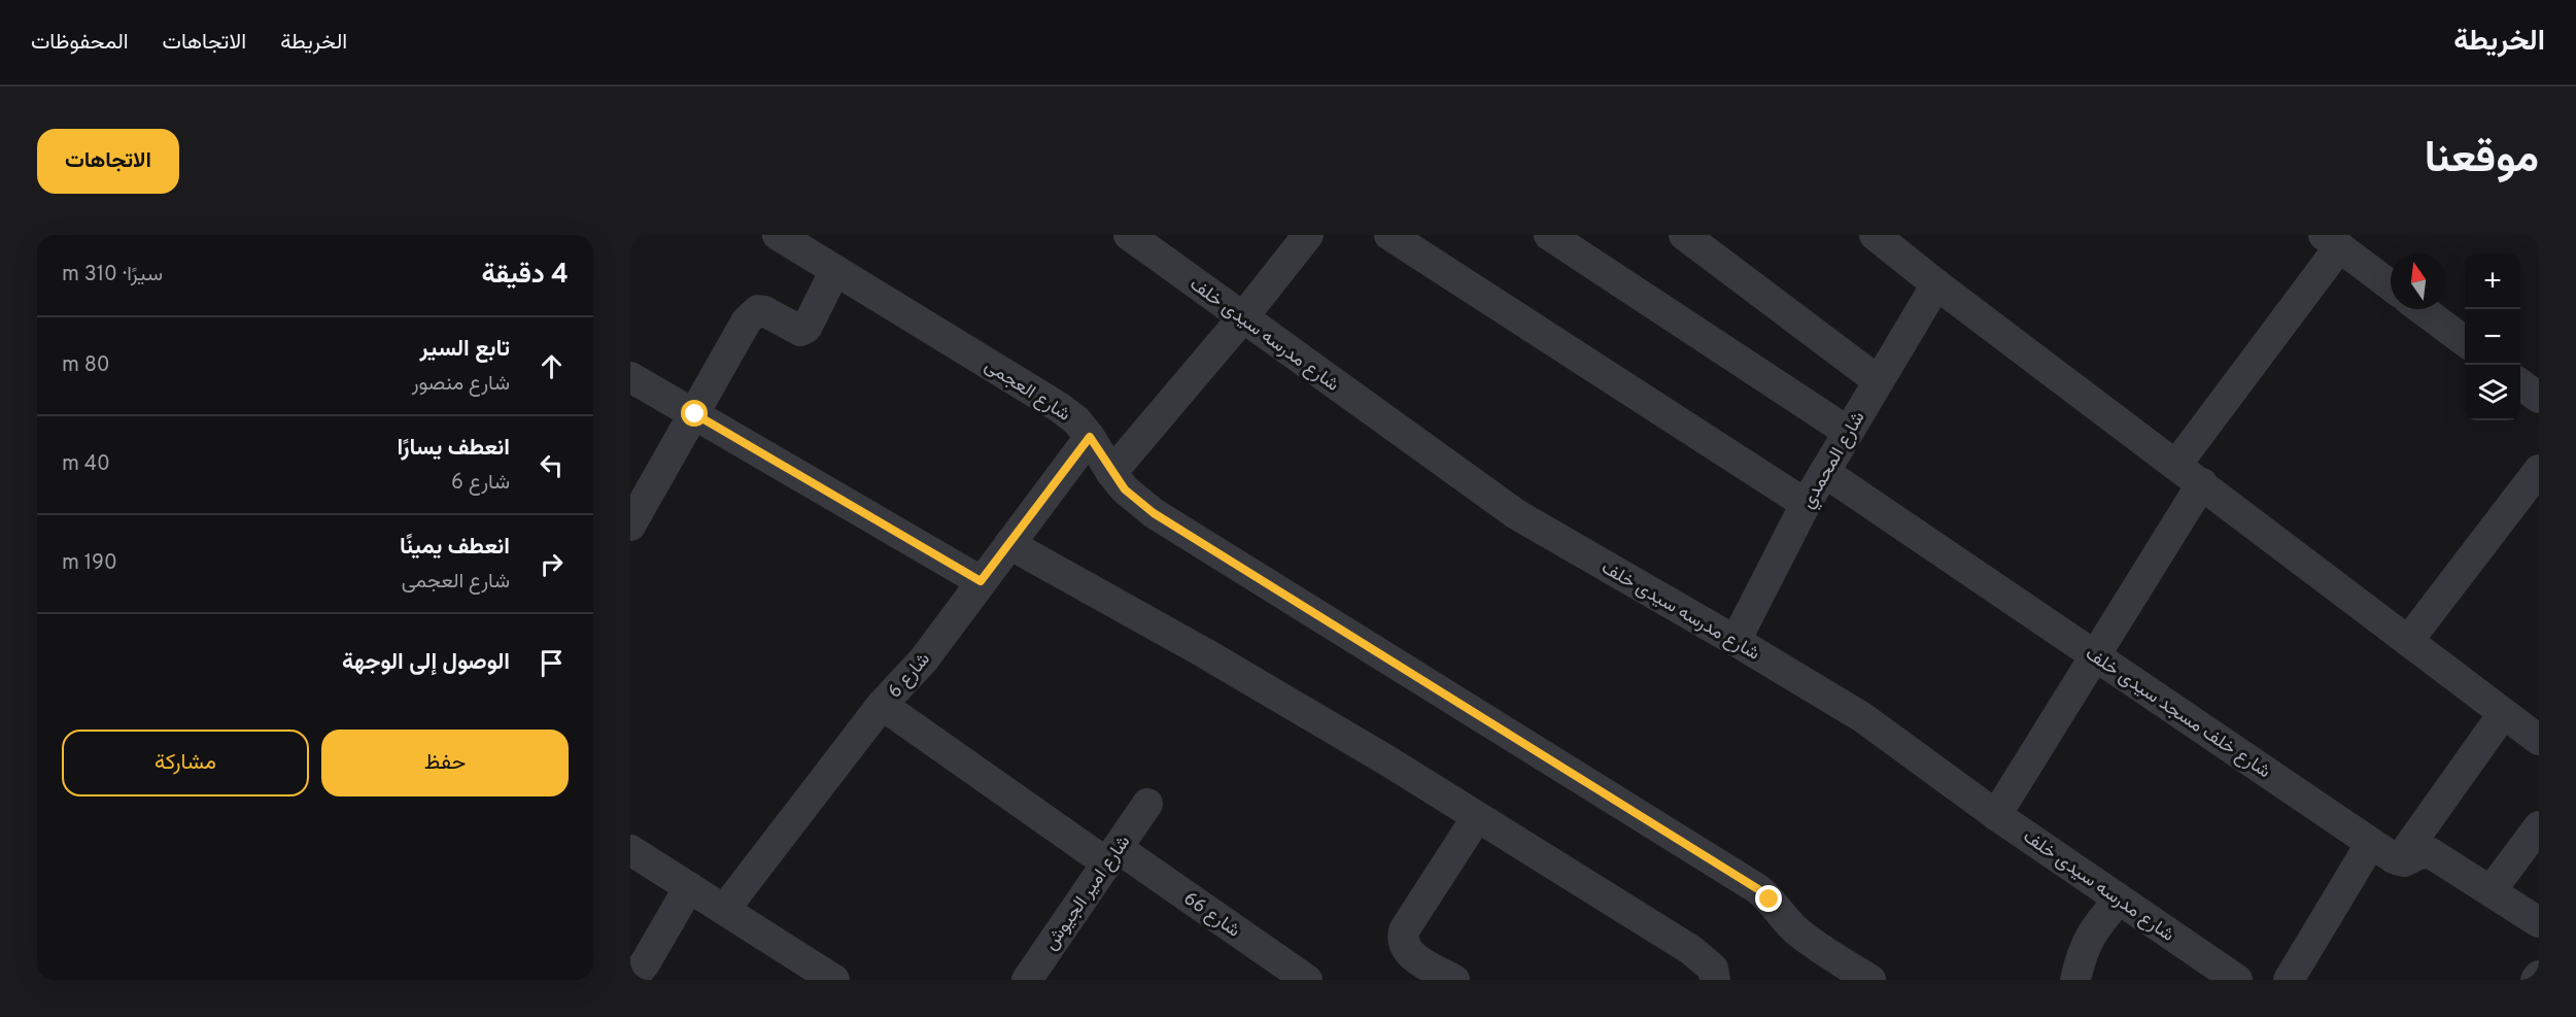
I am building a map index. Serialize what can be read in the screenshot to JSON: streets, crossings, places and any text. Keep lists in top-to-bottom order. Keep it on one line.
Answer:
{"streets":{"street":["شارع مدرسه سيدى خلف","شارع العجمى","شارع المحمدي","شارع 6","شارع خلف مسجد سيدى خلف","شارع امير الجيوش","شارع 66"]},"crossings":[["شارع مدرسه سيدى خلف","شارع المحمدي"],["شارع العجمى","شارع 6"],["شارع المحمدي","شارع خلف مسجد سيدى خلف"],["شارع 6","شارع 66"],["شارع امير الجيوش","شارع 66"]],"north":"top","page":{"header":"الخريطة","nav":["الخريطة","الاتجاهات","المحفوظات"],"title":"موقعنا","buttons":["الاتجاهات",["حفظ","مشاركة"]],"heading":["4 دقيقة","سيرًا · 310 m"],"map_buttons":["+","−"],"list":[["تابع السير","شارع منصور","80 m"],["انعطف يسارًا","شارع 6","40 m"],["انعطف يمينًا","شارع العجمى","190 m"],"الوصول إلى الوجهة"]}}
